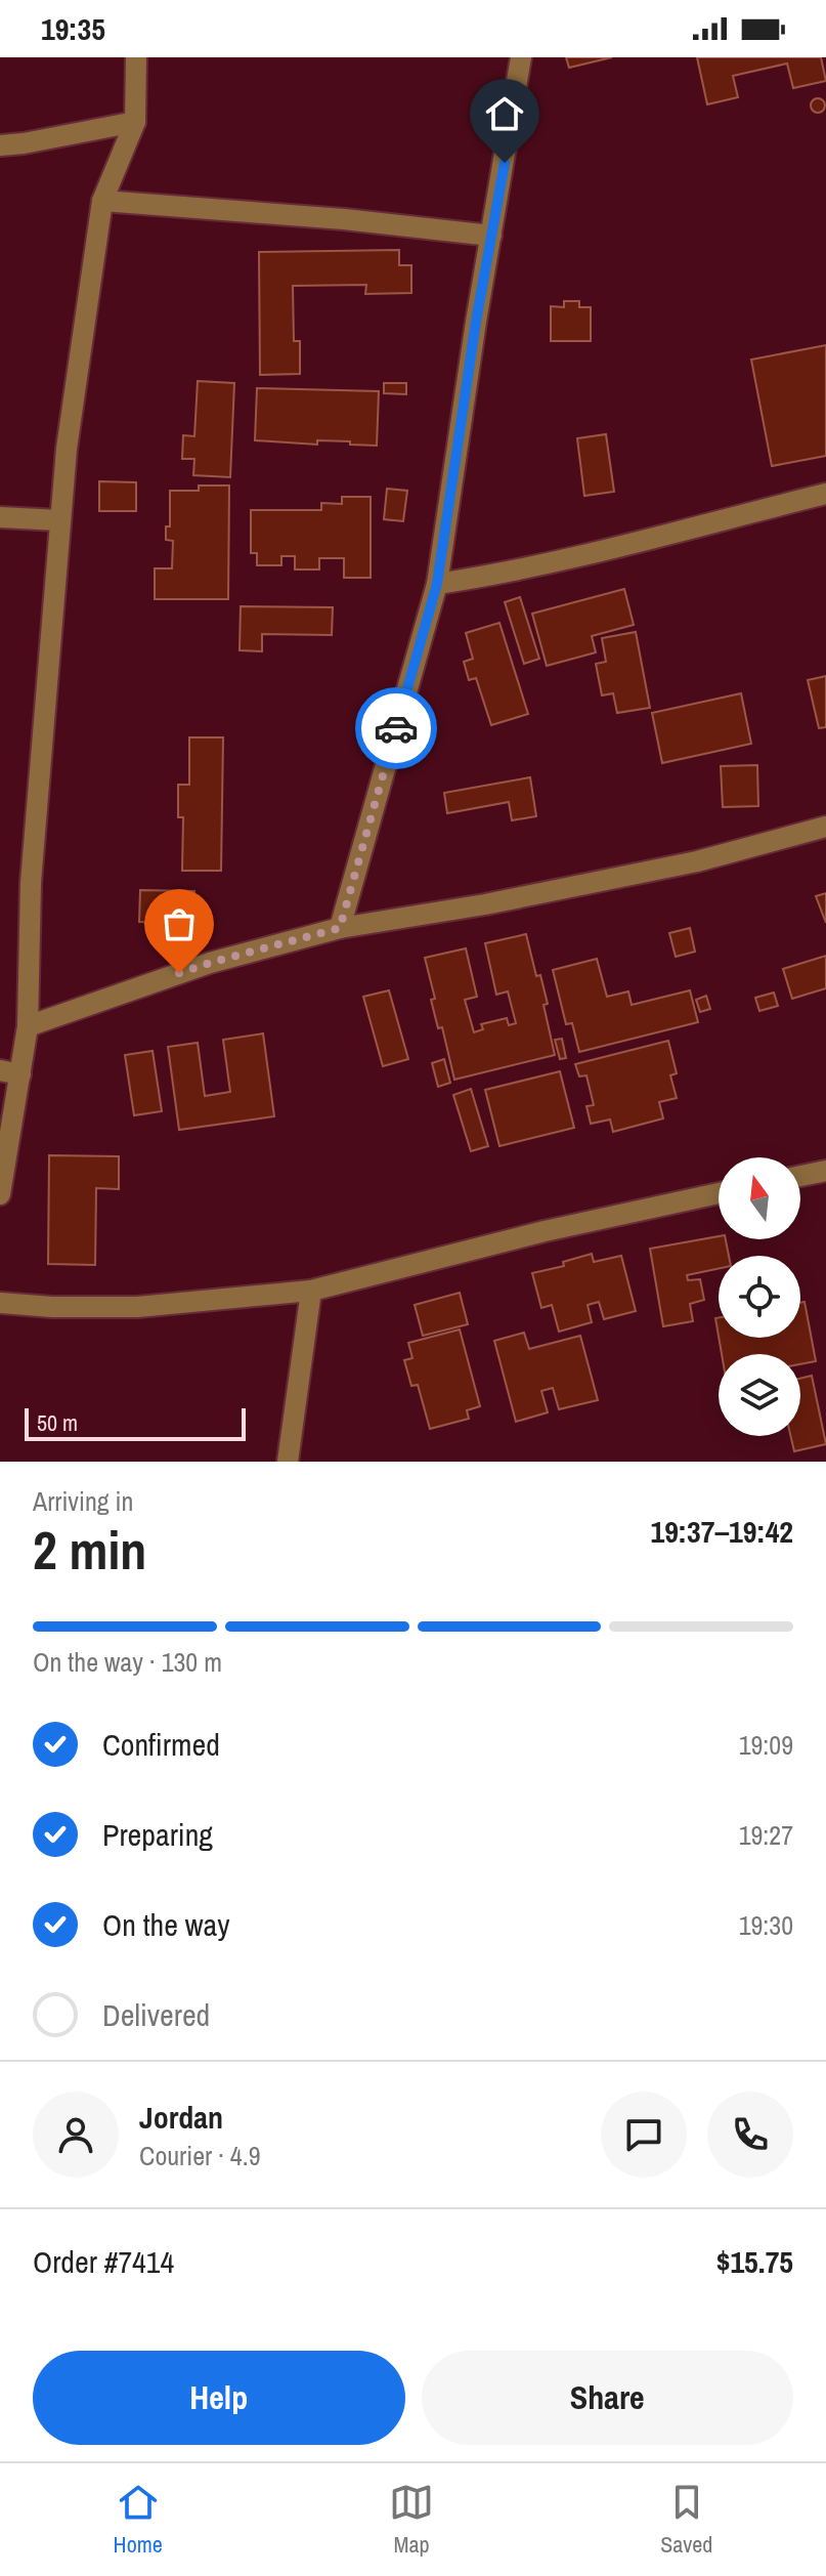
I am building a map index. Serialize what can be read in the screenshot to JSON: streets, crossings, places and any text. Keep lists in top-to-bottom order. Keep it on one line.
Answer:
{"scale_bar":"50 m","north":"top","page":{"status":"19:35","scale":"50 m","heading":["2 min","Arriving in","19:37–19:42"],"panel":["Jordan","Courier · 4.9","Order #7414","$15.75"],"bar":"On the way · 130 m","list":[["Confirmed","19:09"],["Preparing","19:27"],["On the way","19:30"],"Delivered"],"buttons":["Help","Share"],"tabs":["Home","Map","Saved"]}}
